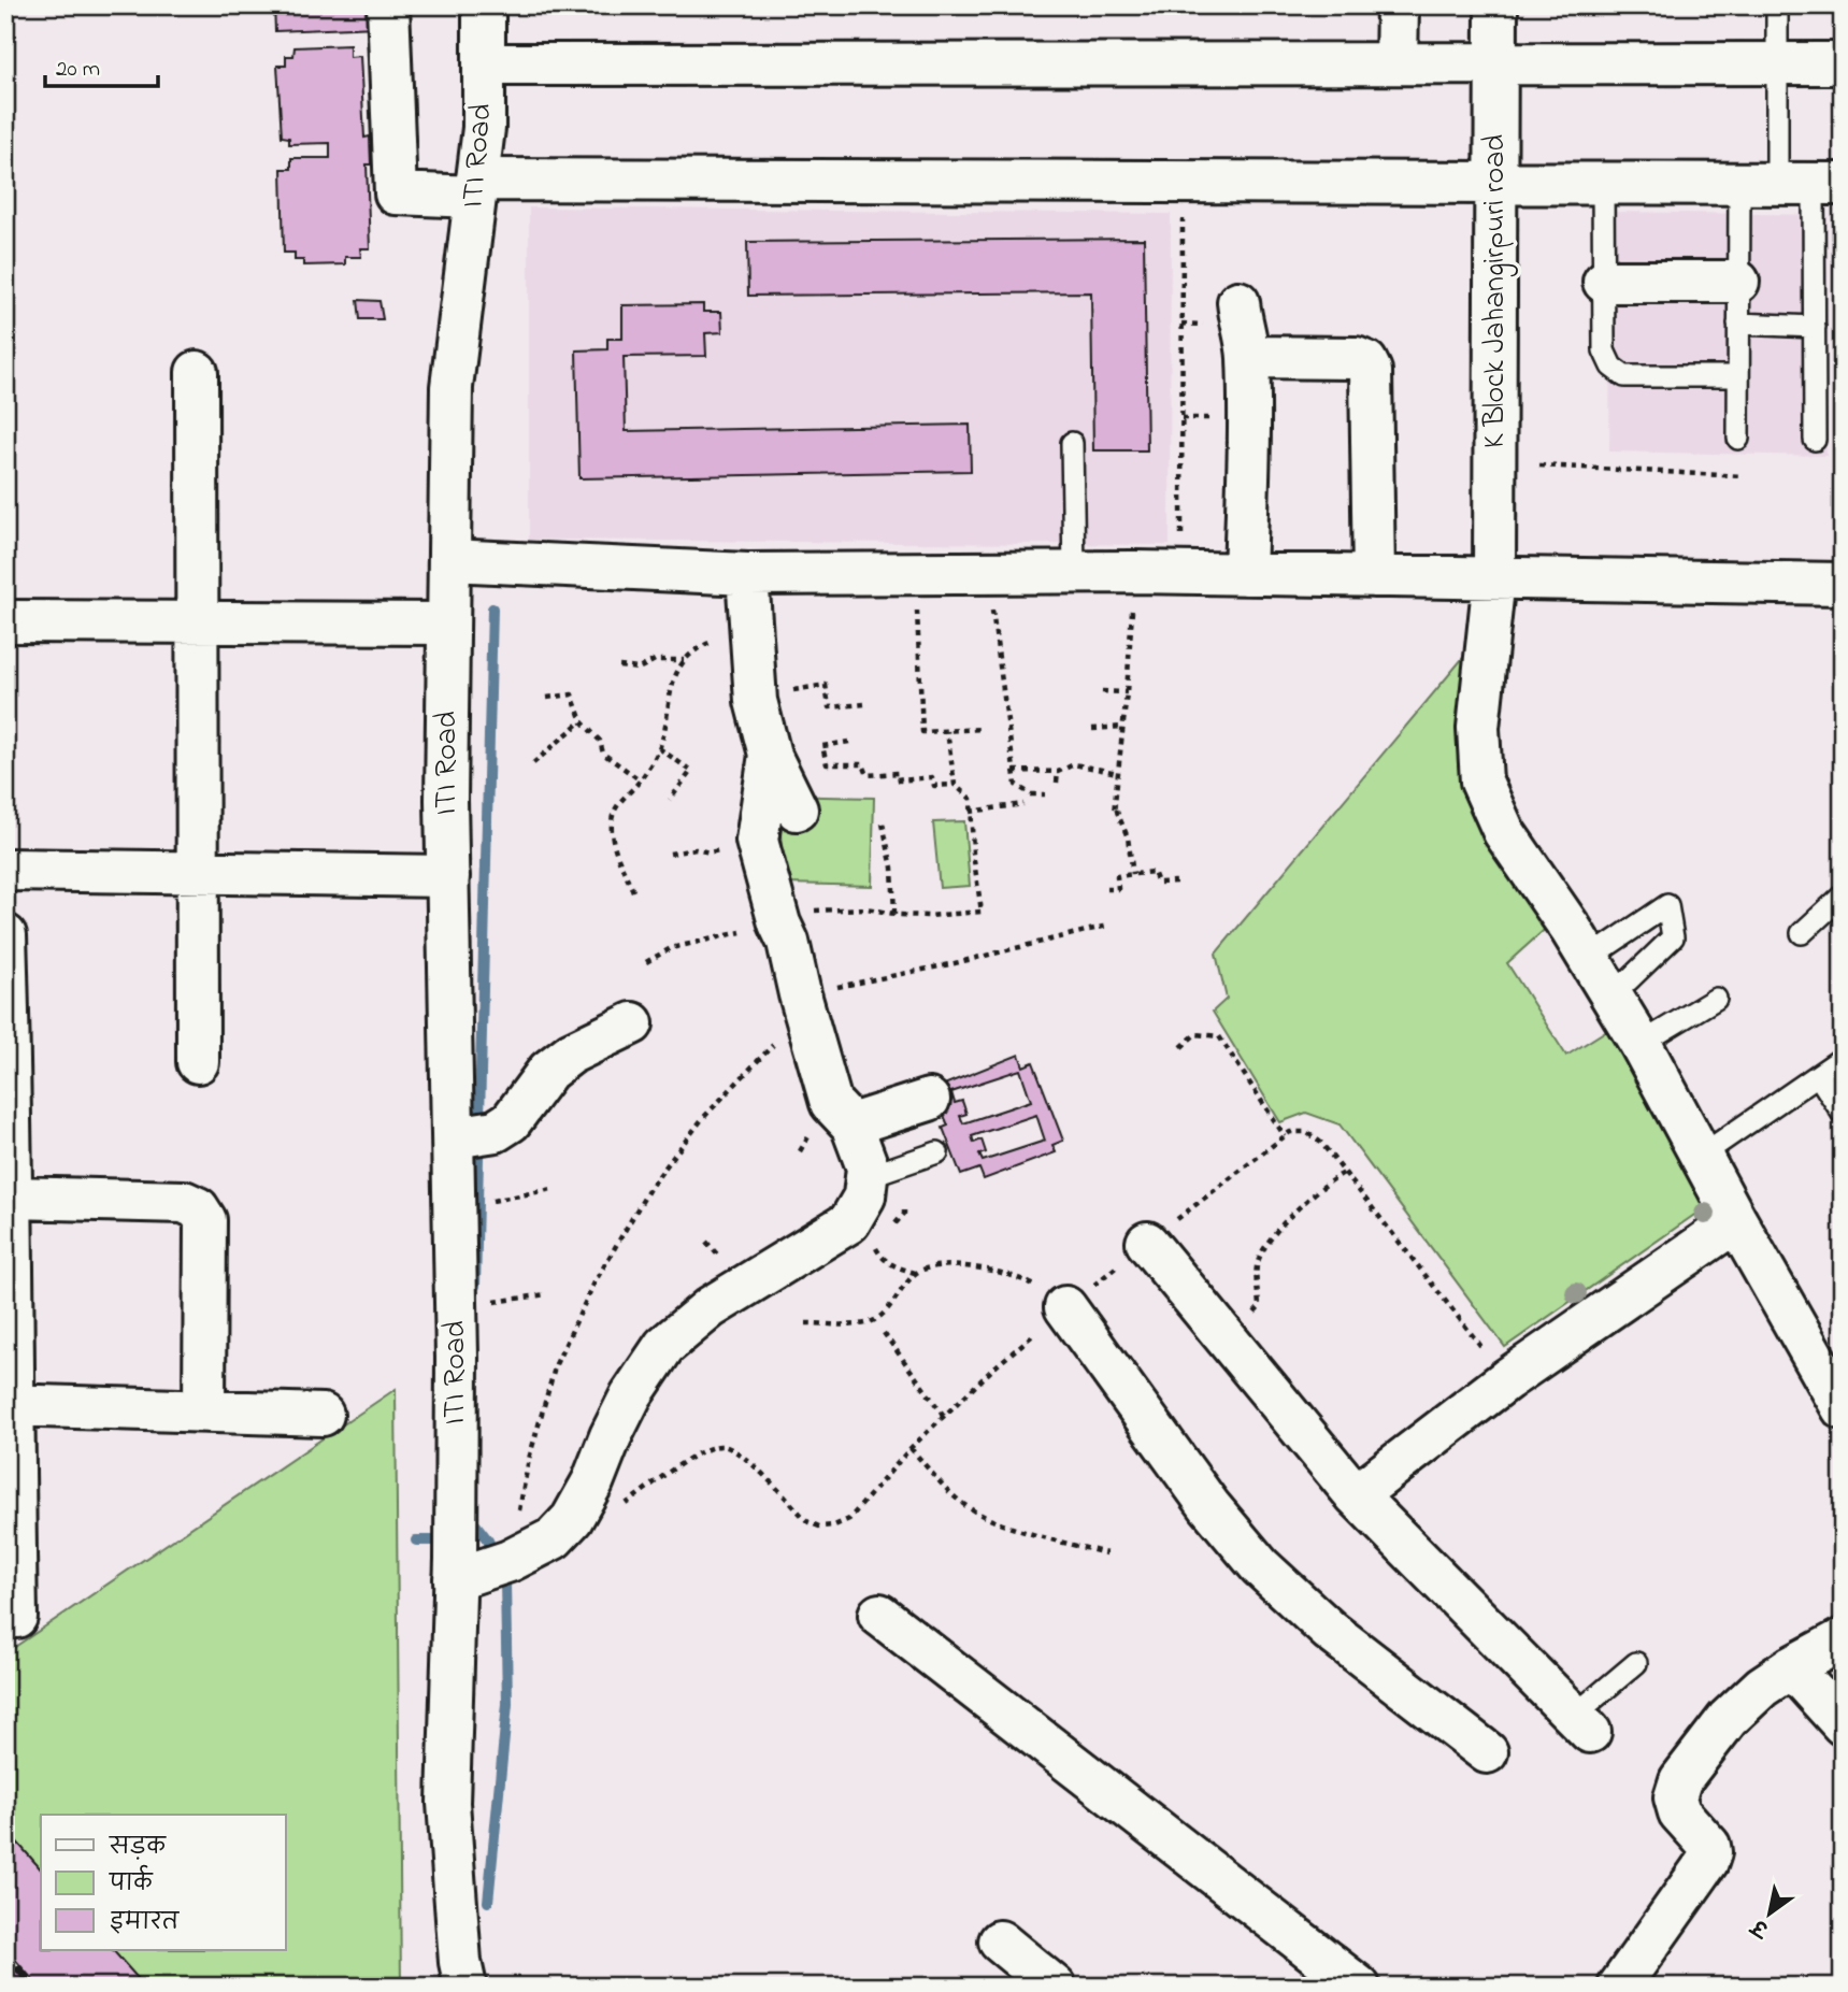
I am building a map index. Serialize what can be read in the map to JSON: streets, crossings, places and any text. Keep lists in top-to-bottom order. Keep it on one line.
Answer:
{"streets":{"street":["ITI Road","K Block Jahangirpuri road"]},"legend":["सड़क","पार्क","इमारत"],"scale_bar":"20 m","north":"bottom left"}
